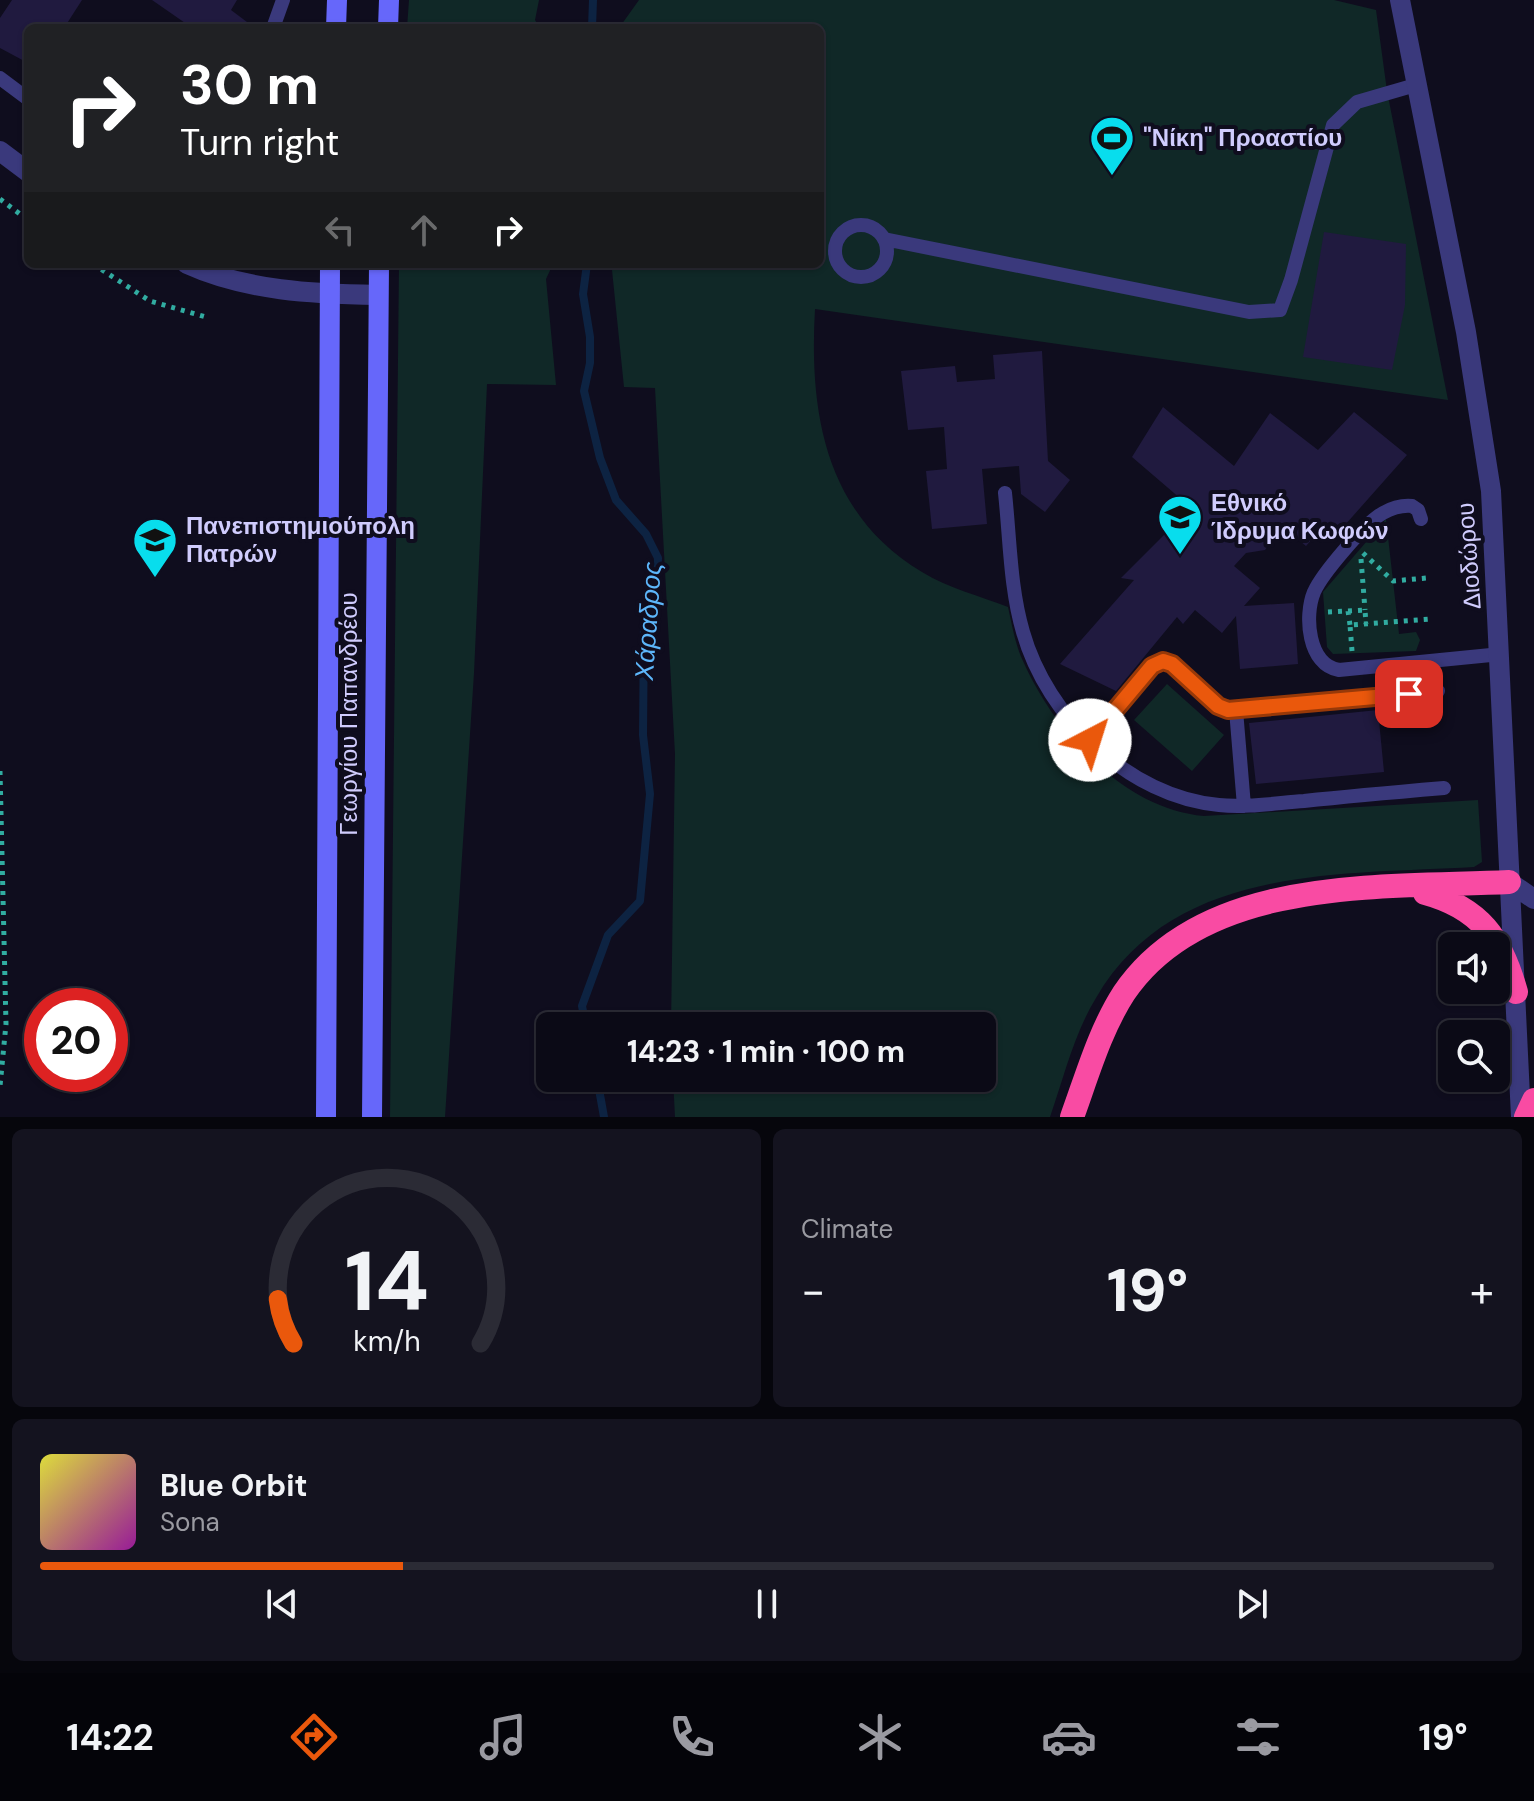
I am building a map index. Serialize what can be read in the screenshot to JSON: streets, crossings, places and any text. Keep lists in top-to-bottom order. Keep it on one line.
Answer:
{"streets":{"main road":["Γεωργίου Παπανδρέου"],"street":["Διοδώρου"]},"water":["Χάραδρος"],"places":{"sports":["\"Νίκη\" Προαστίου"],"school or university":["Εθνικό Ίδρυμα Κωφών","Πανεπιστημιούπολη Πατρών"]},"page":{"turn":["30 m","Turn right"],"limit":"20","trip":"14:23 · 1 min · 100 m","tile":"Climate","heat":["−","19°","+"],"song":["Blue Orbit","Sona"],"tabs":["14:22","19°"],"gauge":["14","km/h"]}}
